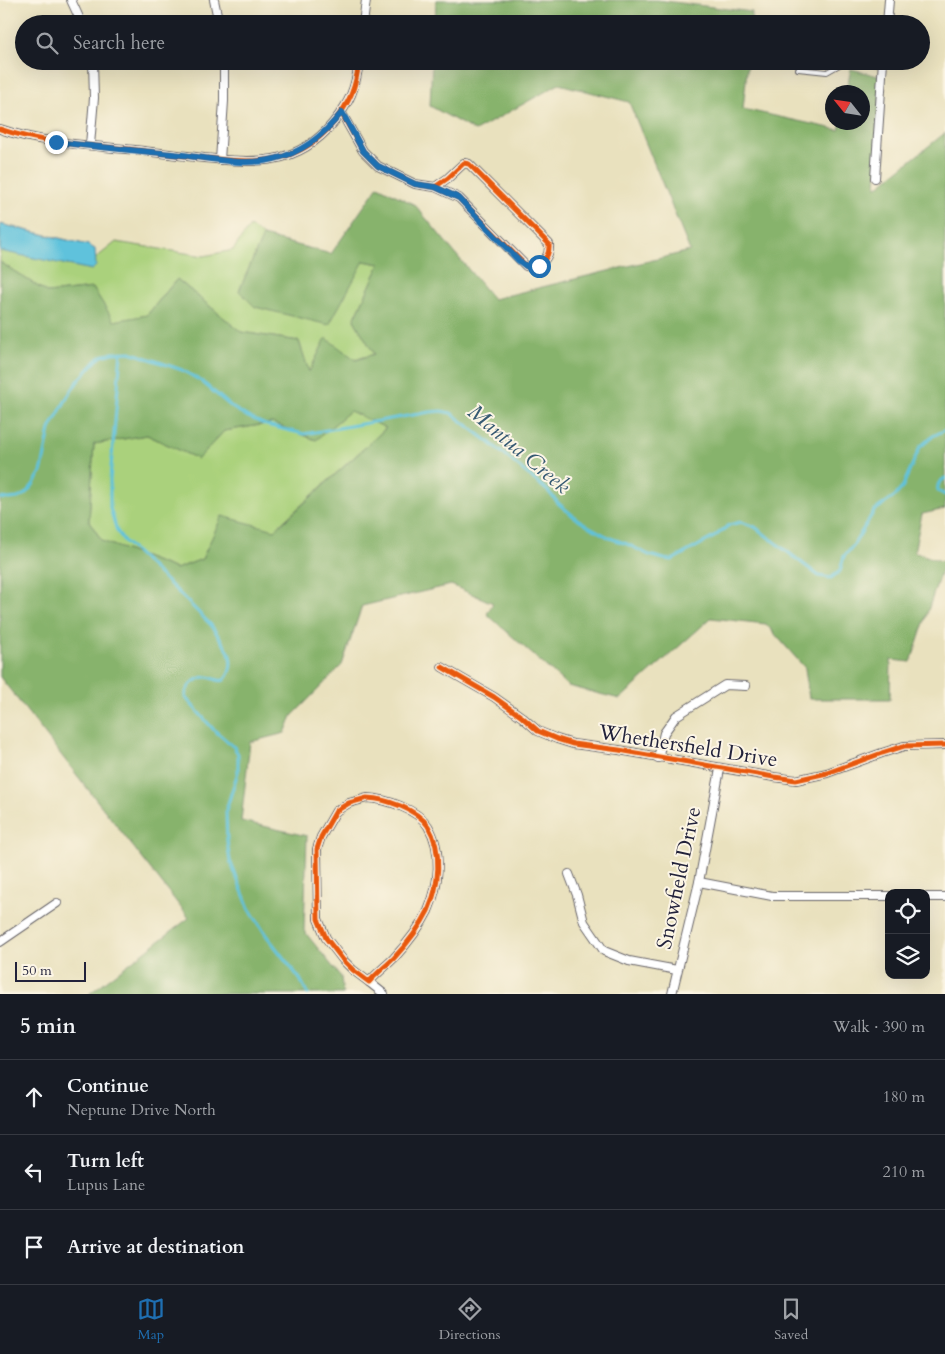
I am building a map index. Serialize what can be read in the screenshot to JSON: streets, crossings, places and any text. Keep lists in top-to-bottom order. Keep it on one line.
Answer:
{"streets":{"street":["Whethersfield Drive","Snowfield Drive"]},"crossings":[["Whethersfield Drive","Snowfield Drive"]],"water":["Mantua Creek"],"scale_bar":"50 m","north":"top left","page":{"search":"Search here","scale":"50 m","heading":["5 min","Walk · 390 m"],"list":[["Continue","Neptune Drive North","180 m"],["Turn left","Lupus Lane","210 m"],"Arrive at destination"],"nav":["Map","Directions","Saved"]}}
